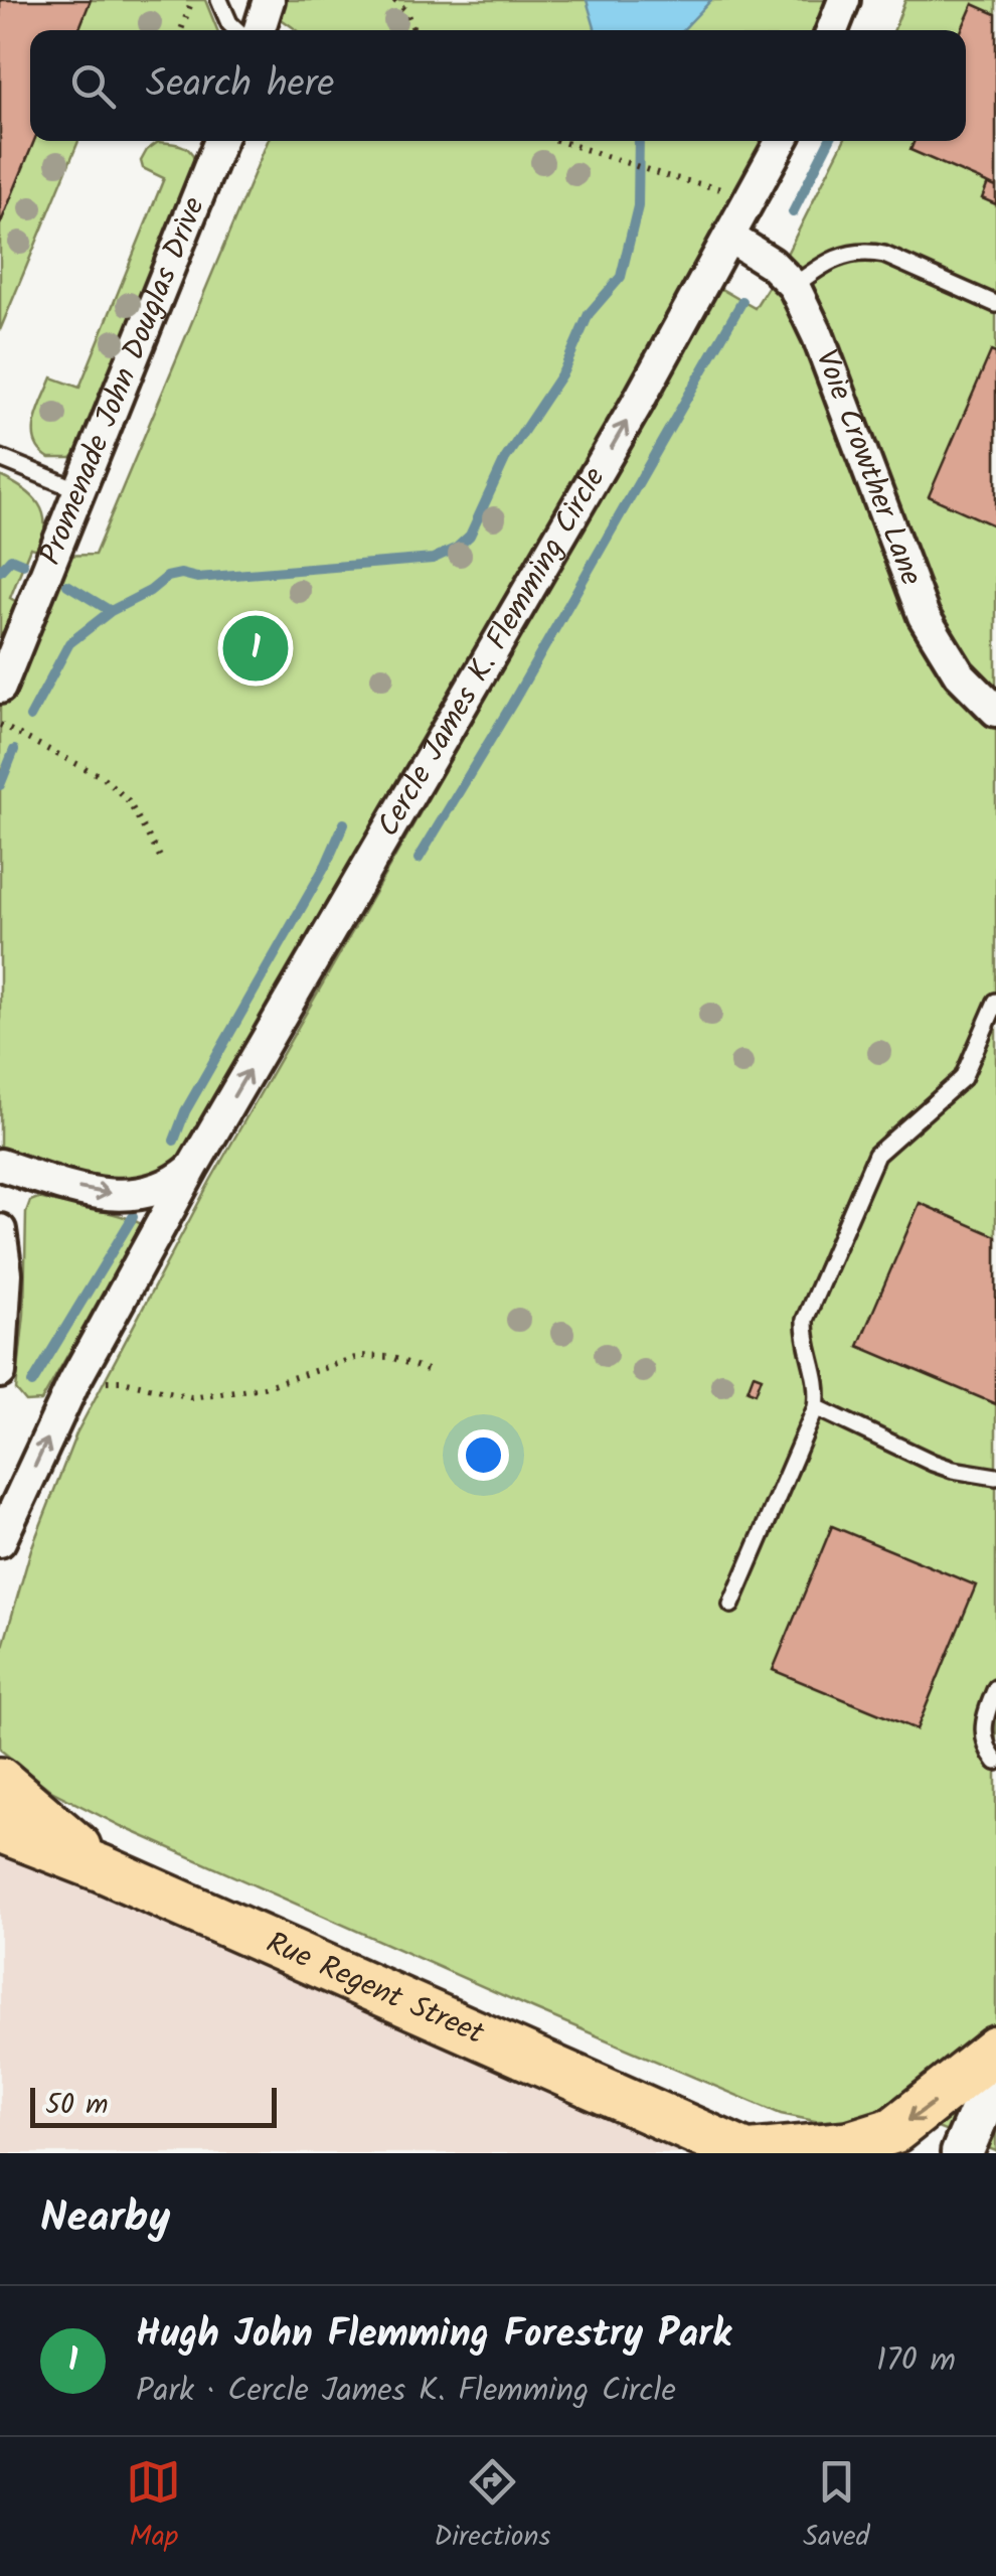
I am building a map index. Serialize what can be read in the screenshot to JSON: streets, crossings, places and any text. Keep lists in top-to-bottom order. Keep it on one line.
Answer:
{"streets":{"main road":["Rue Regent Street"],"street":["Promenade John Douglas Drive","Voie Crowther Lane","Cercle James K. Flemming Circle"]},"crossings":[["Voie Crowther Lane","Cercle James K. Flemming Circle"]],"one_way":["Cercle James K. Flemming Circle"],"scale_bar":"50 m","page":{"search":"Search here","pins":"1","scale":"50 m","heading":"Nearby","list":[{"mark":"1","name":"Hugh John Flemming Forestry Park","note":"Park · Cercle James K. Flemming Circle","value":"170 m"}],"nav":["Map","Directions","Saved"]}}
